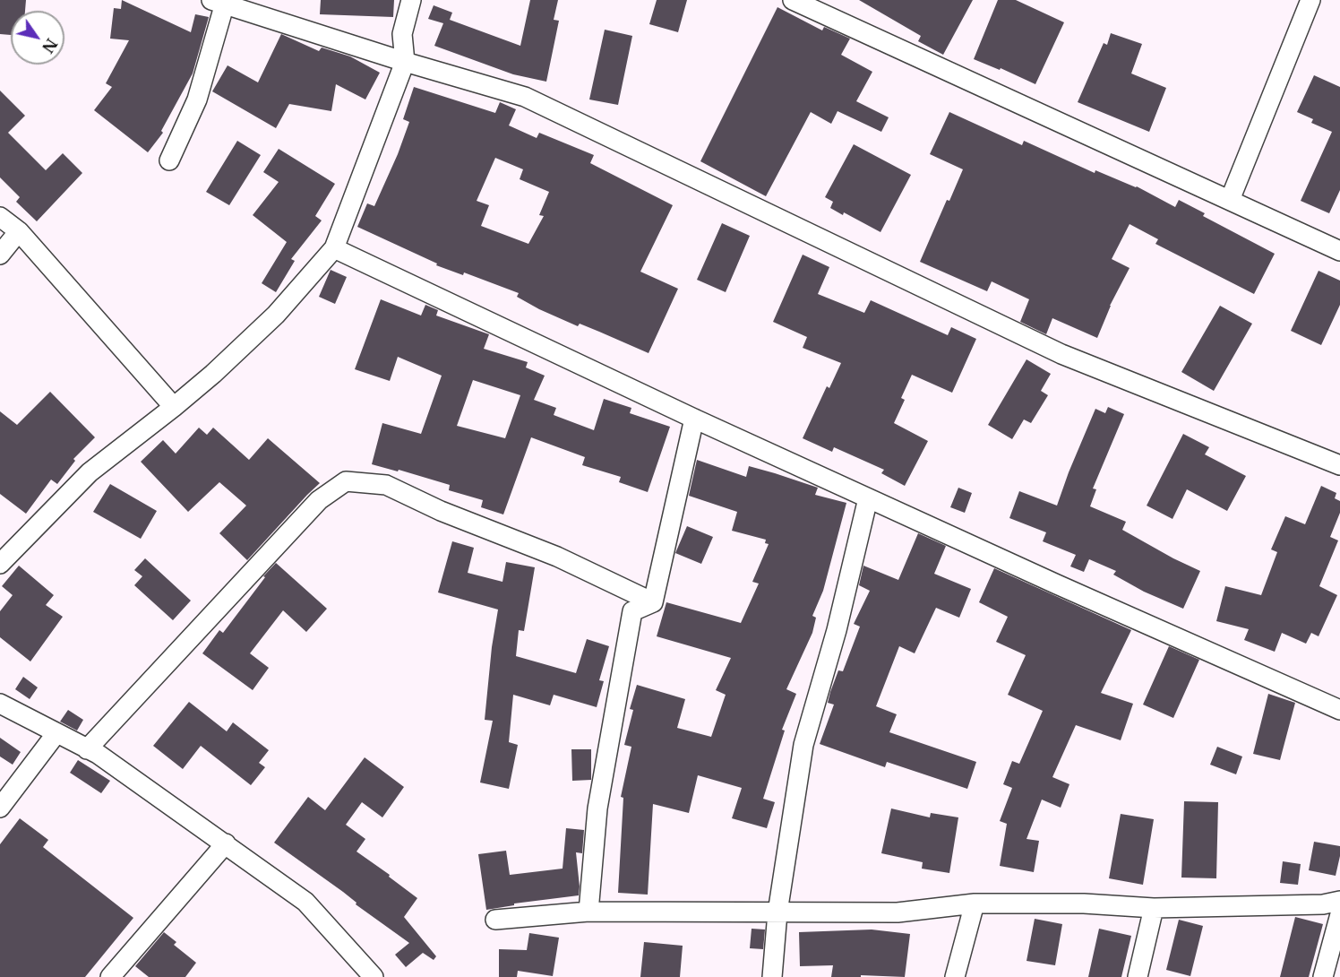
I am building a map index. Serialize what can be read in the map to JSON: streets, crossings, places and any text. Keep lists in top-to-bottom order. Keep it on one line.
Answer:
{"north":"bottom right"}
